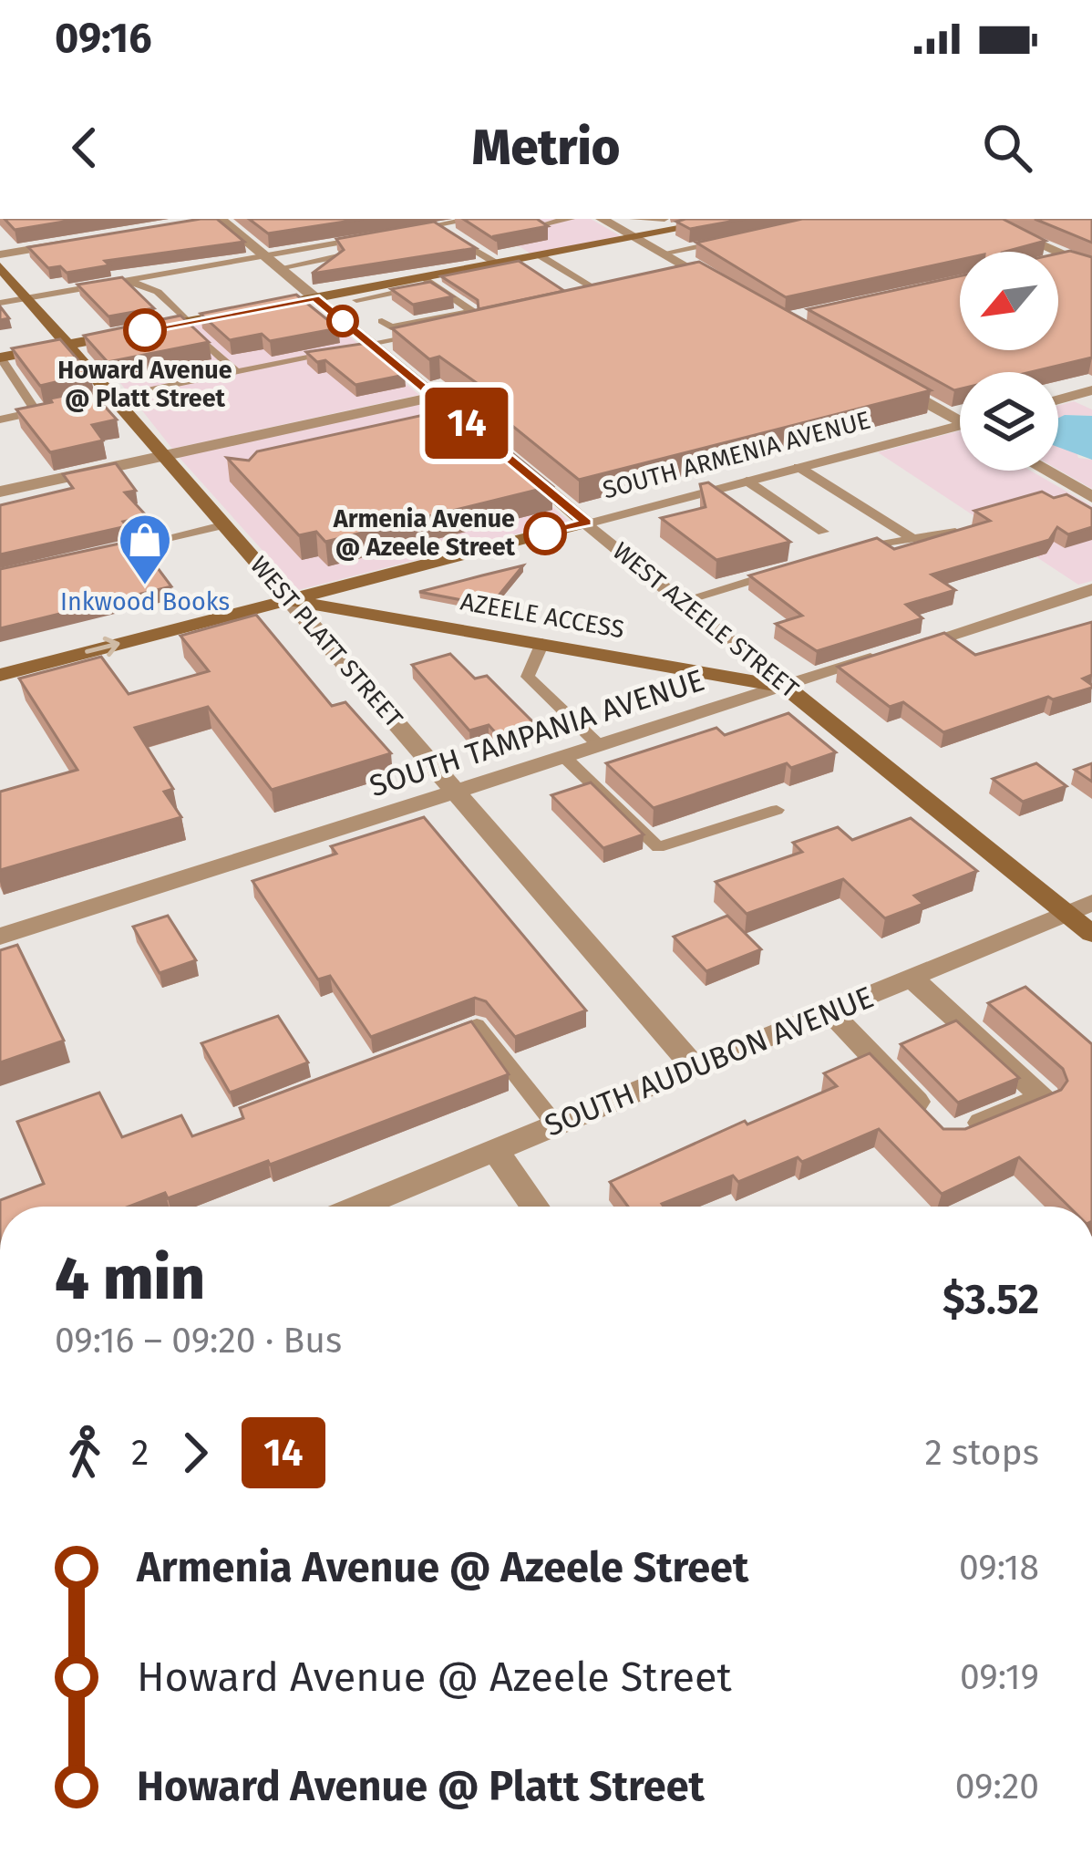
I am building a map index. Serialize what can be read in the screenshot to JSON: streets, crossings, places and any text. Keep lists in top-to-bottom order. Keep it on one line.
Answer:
{"streets":{"main road":["SOUTH ARMENIA AVENUE","AZEELE ACCESS","WEST AZEELE STREET","WEST PLATT STREET"],"street":["SOUTH TAMPANIA AVENUE","SOUTH AUDUBON AVENUE"]},"crossings":[["SOUTH ARMENIA AVENUE","AZEELE ACCESS"],["SOUTH ARMENIA AVENUE","WEST AZEELE STREET"],["SOUTH ARMENIA AVENUE","WEST PLATT STREET"],["AZEELE ACCESS","WEST AZEELE STREET"],["AZEELE ACCESS","WEST PLATT STREET"],["AZEELE ACCESS","SOUTH TAMPANIA AVENUE"],["WEST AZEELE STREET","SOUTH TAMPANIA AVENUE"],["WEST AZEELE STREET","SOUTH AUDUBON AVENUE"],["WEST PLATT STREET","SOUTH TAMPANIA AVENUE"],["WEST PLATT STREET","SOUTH AUDUBON AVENUE"]],"places":{"other":["Howard Avenue @ Platt Street","Armenia Avenue @ Azeele Street"],"shop":["Inkwood Books"]},"lines":["bus line 14"],"north":"bottom left","page":{"status":"09:16","header":"Metrio","on_map":"14","heading":["4 min","09:16 – 09:20 · Bus","$3.52"],"legs":["2","14","2 stops"],"list":[{"name":"Armenia Avenue @ Azeele Street","value":"09:18"},{"name":"Howard Avenue @ Azeele Street","value":"09:19"},{"name":"Howard Avenue @ Platt Street","value":"09:20"}]}}
